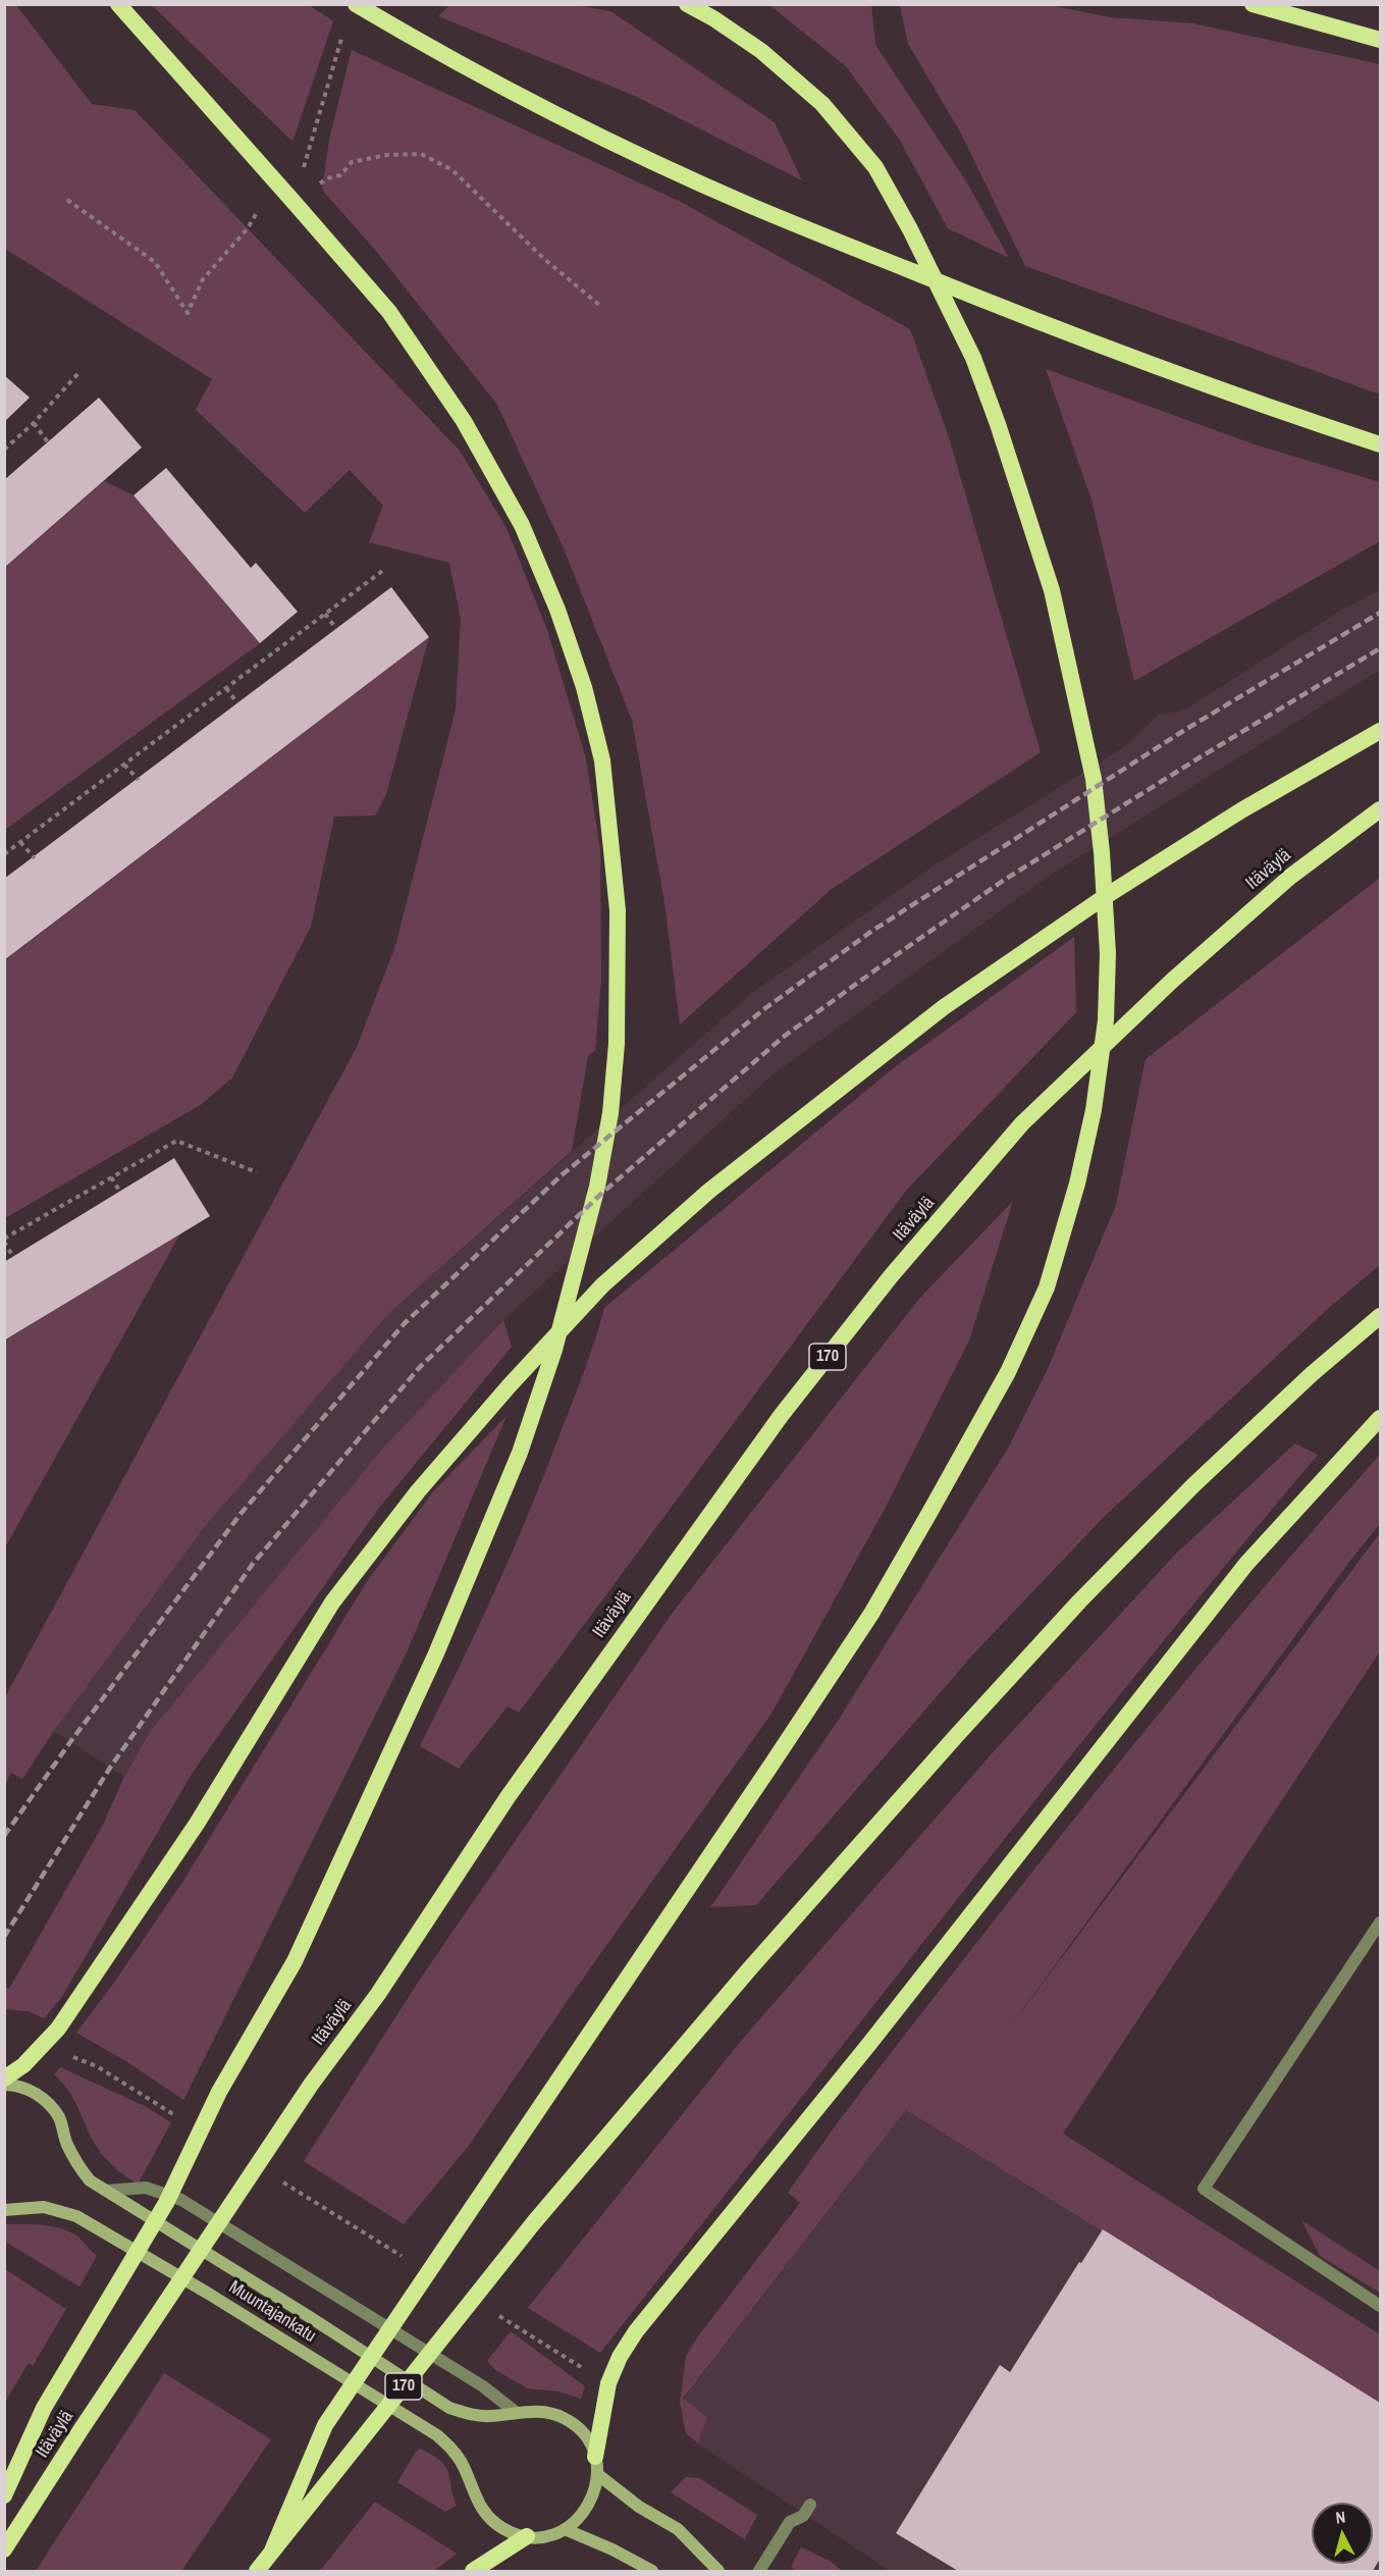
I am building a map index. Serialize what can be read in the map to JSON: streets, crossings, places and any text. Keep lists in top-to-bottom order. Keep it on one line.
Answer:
{"streets":{"highway":["Itäväylä","170"],"main road":["Muuntajankatu"]},"north":"top"}
